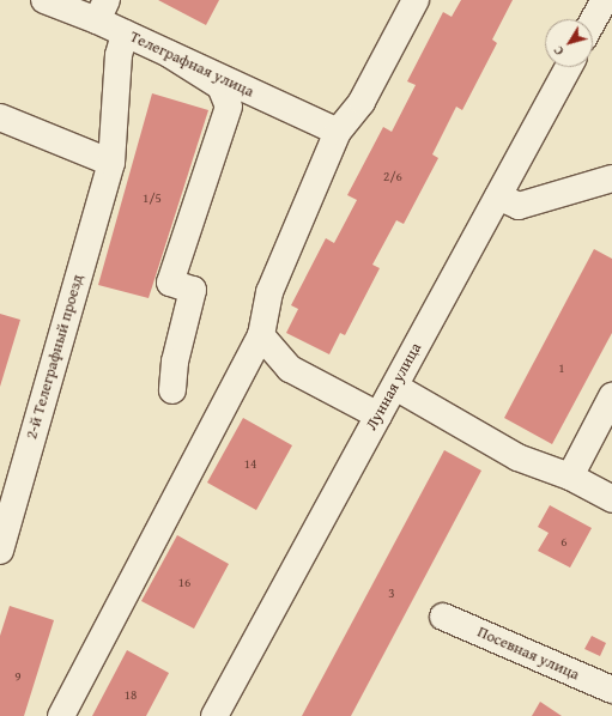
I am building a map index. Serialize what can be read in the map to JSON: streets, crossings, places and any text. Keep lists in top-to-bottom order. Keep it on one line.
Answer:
{"streets":{"street":["Телеграфная улица","2-й Телеграфный проезд","Лунная улица","Посевная улица"]},"crossings":[["Телеграфная улица","2-й Телеграфный проезд"]],"house_numbers":["2/6","1/5","1","14","6","16","3","9","18"],"north":"bottom left"}
